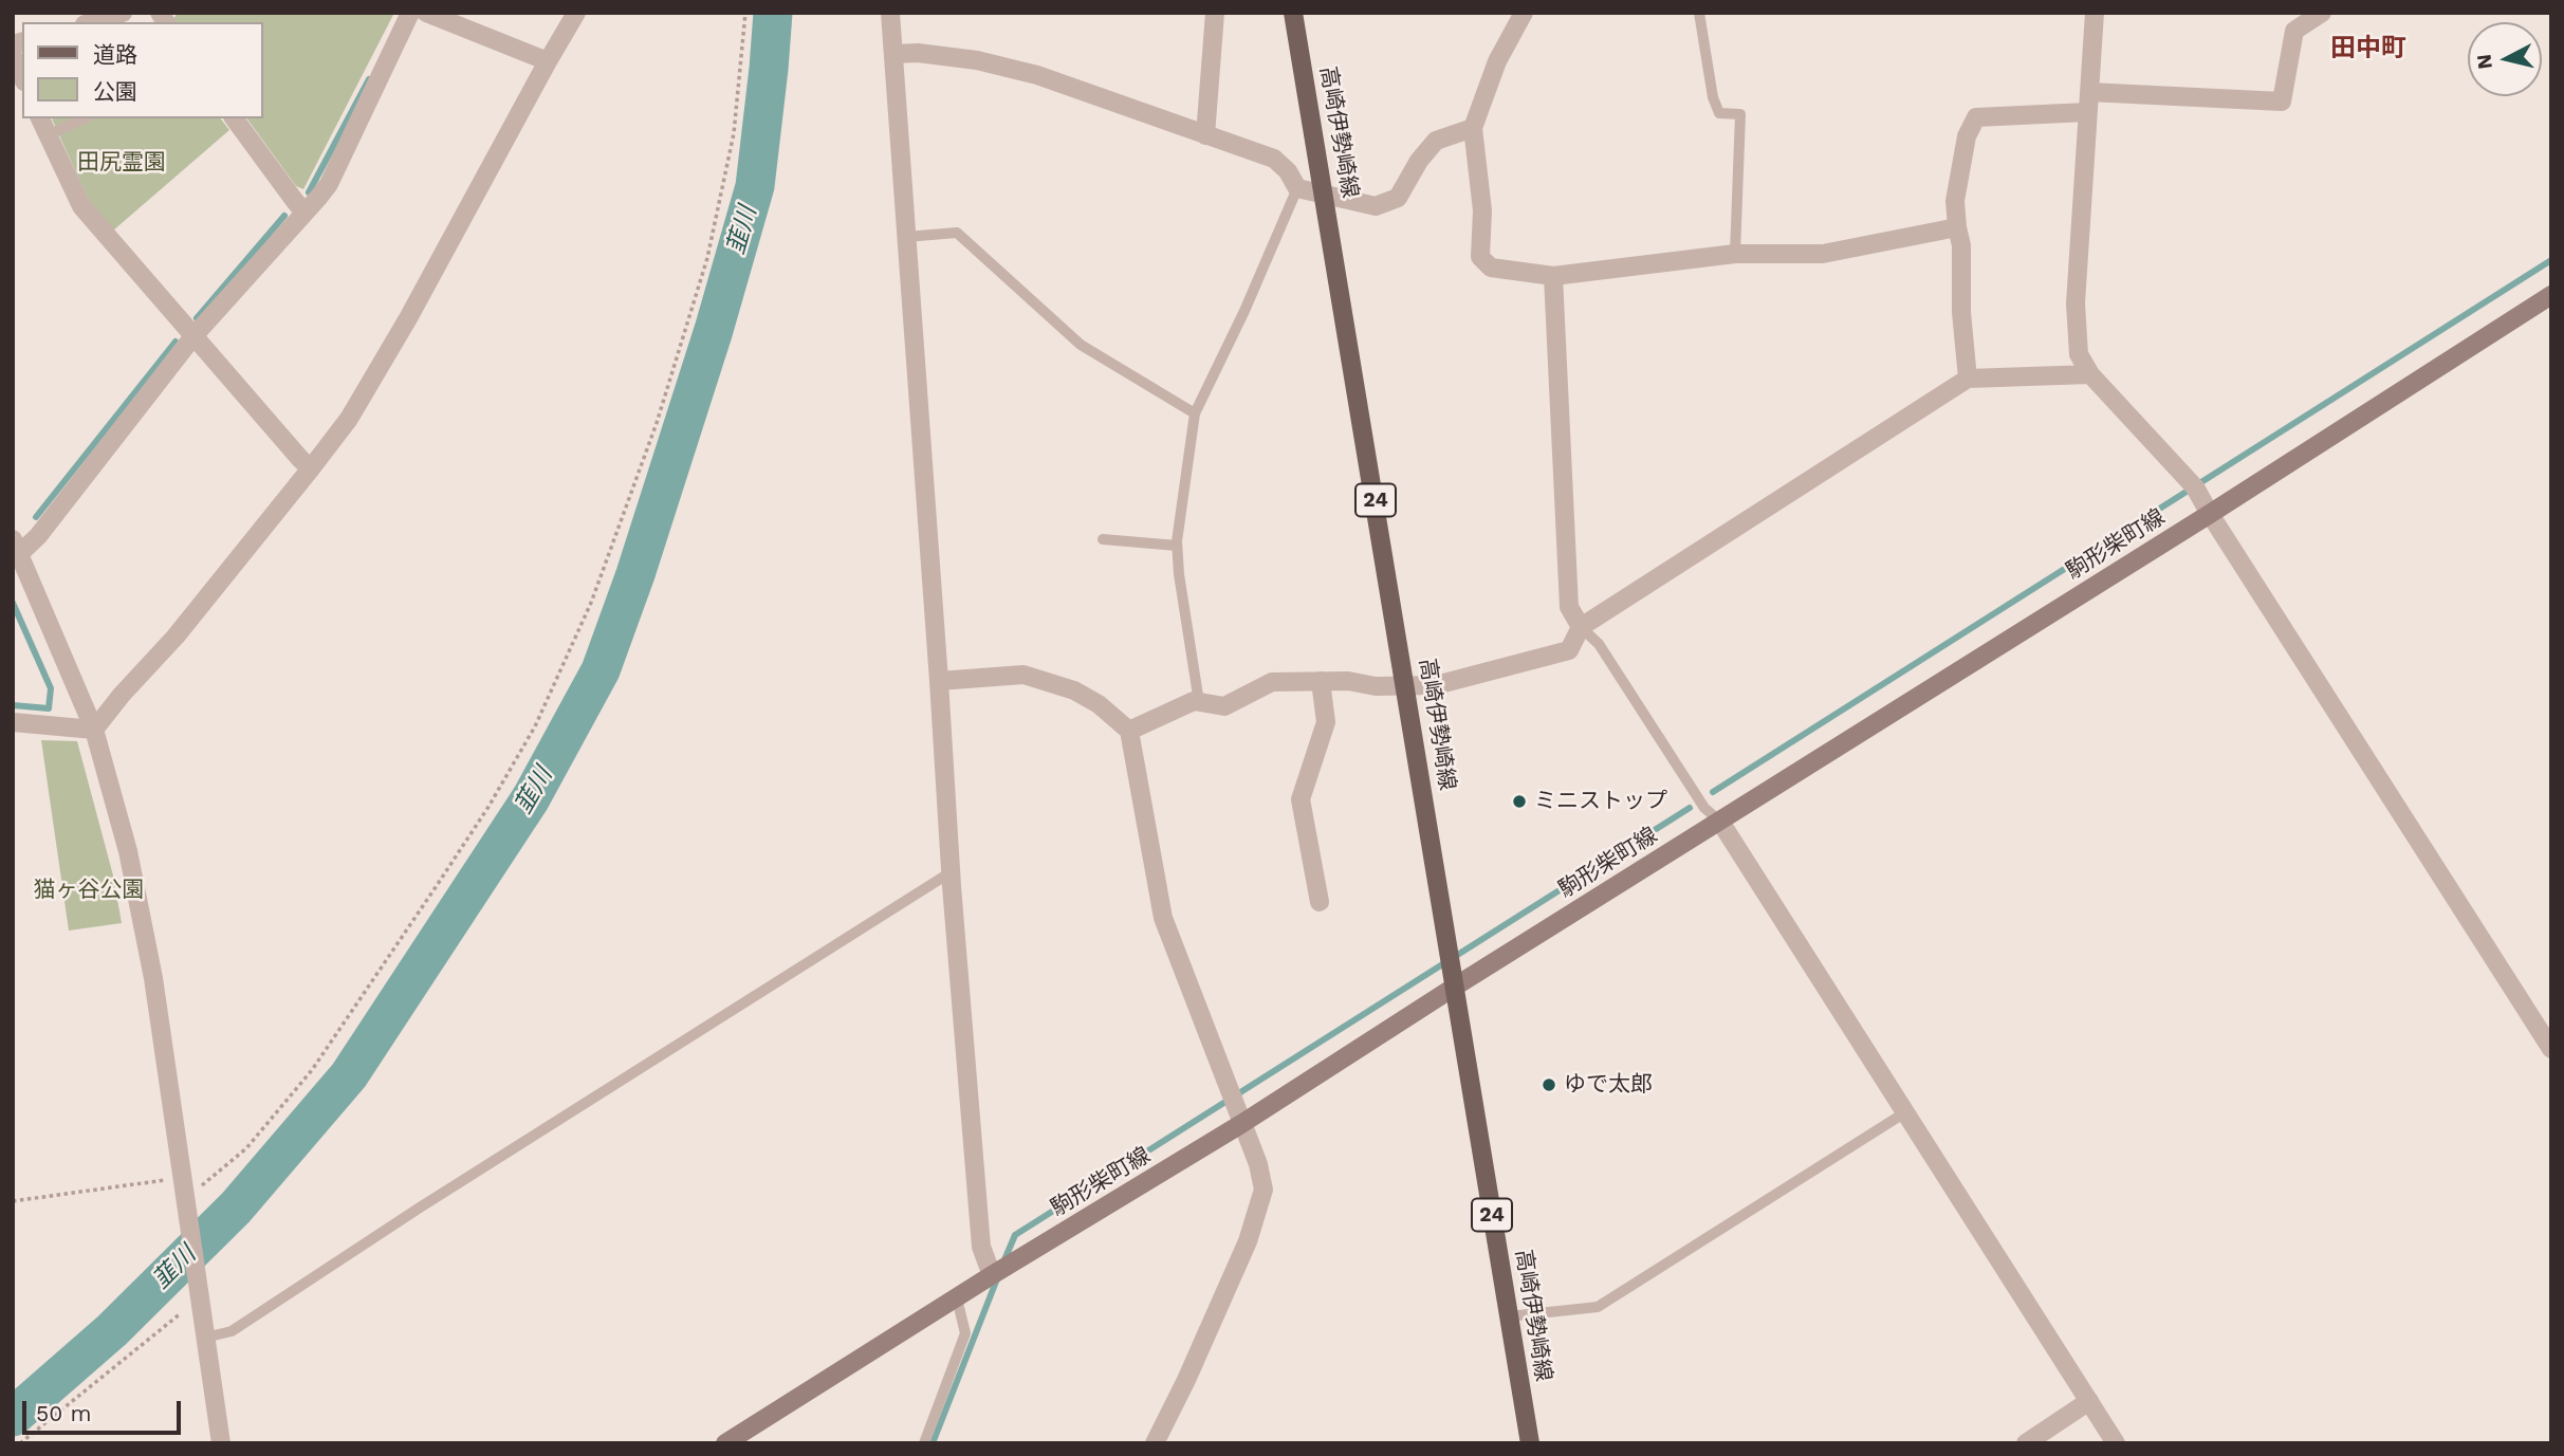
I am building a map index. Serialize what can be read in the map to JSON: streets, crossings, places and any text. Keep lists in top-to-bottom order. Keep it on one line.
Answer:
{"streets":{"main road":["高崎伊勢崎線","24","駒形柴町線"]},"crossings":[["高崎伊勢崎線","駒形柴町線"]],"districts":["田中町"],"water":["韮川"],"parks":["田尻霊園","猫ヶ谷公園"],"places":["ミニストップ","ゆで太郎"],"legend":["道路","公園"],"scale_bar":"50 m","north":"left"}
